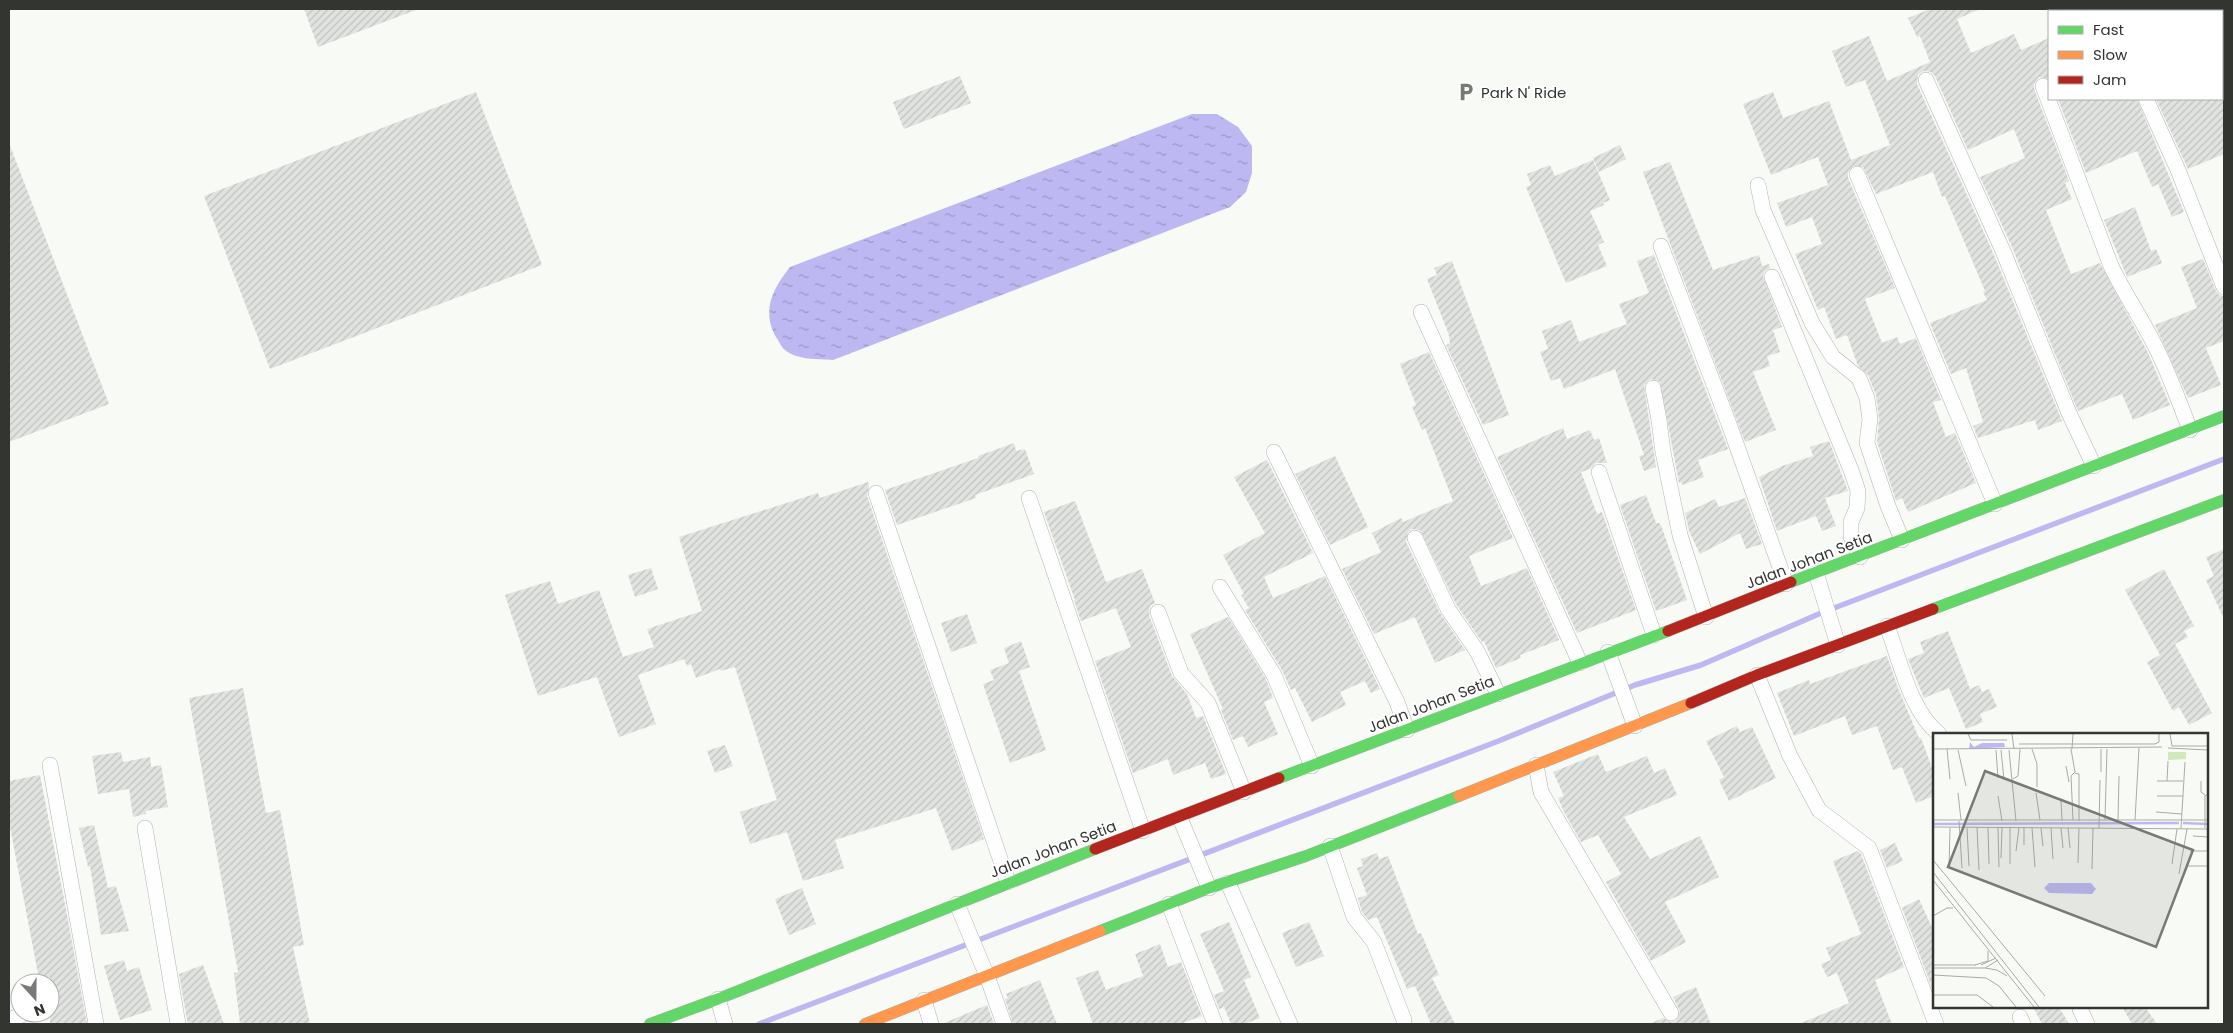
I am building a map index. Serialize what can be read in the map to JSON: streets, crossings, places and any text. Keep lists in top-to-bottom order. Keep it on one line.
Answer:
{"streets":{"main road":["Jalan Johan Setia"]},"places":{"parking":["Park N' Ride"]},"legend":["Fast","Slow","Jam"],"north":"bottom"}
